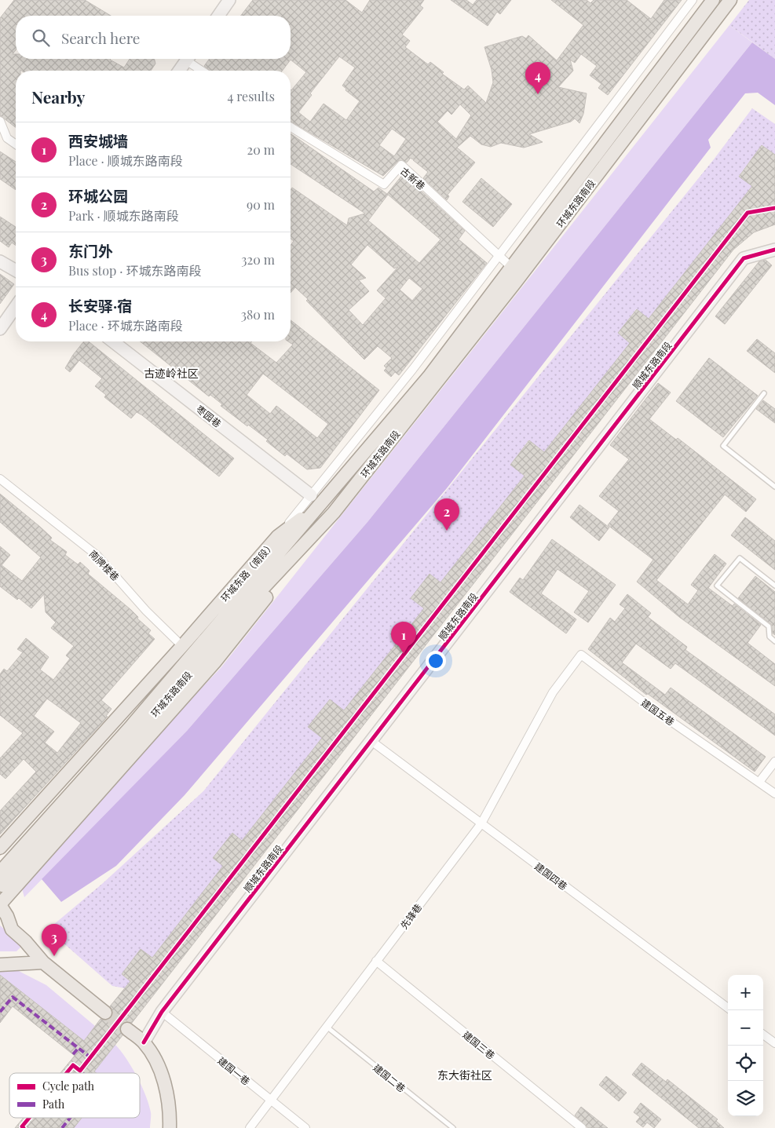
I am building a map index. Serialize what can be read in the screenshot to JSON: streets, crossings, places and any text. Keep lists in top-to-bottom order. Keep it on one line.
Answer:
{"streets":{"main road":["环城东路南段","环城东路（南段）"],"street":["古新巷","顺城东路南段","枣园巷","南牌楼巷","建国五巷","建国四巷","先锋巷","建国三巷","建国一巷"],"lane":["建国二巷"]},"crossings":[["古新巷","环城东路南段"],["环城东路南段","环城东路（南段）"],["顺城东路南段","建国四巷"],["顺城东路南段","建国一巷"],["南牌楼巷","环城东路（南段）"],["建国五巷","先锋巷"],["建国四巷","先锋巷"],["先锋巷","建国三巷"],["先锋巷","建国一巷"],["先锋巷","建国二巷"]],"districts":["古迹岭社区","东大街社区"],"legend":["Cycle path","Path"],"page":{"search":"Search here","pins":["4","2","1","3"],"heading":["Nearby","4 results"],"list":[{"mark":"1","name":"西安城墙","note":"Place · 顺城东路南段","value":"20 m"},{"mark":"2","name":"环城公园","note":"Park · 顺城东路南段","value":"90 m"},{"mark":"3","name":"东门外","note":"Bus stop · 环城东路南段","value":"320 m"},{"mark":"4","name":"长安驿·宿","note":"Place · 环城东路南段","value":"380 m"}],"map_buttons":["+","−"]}}
